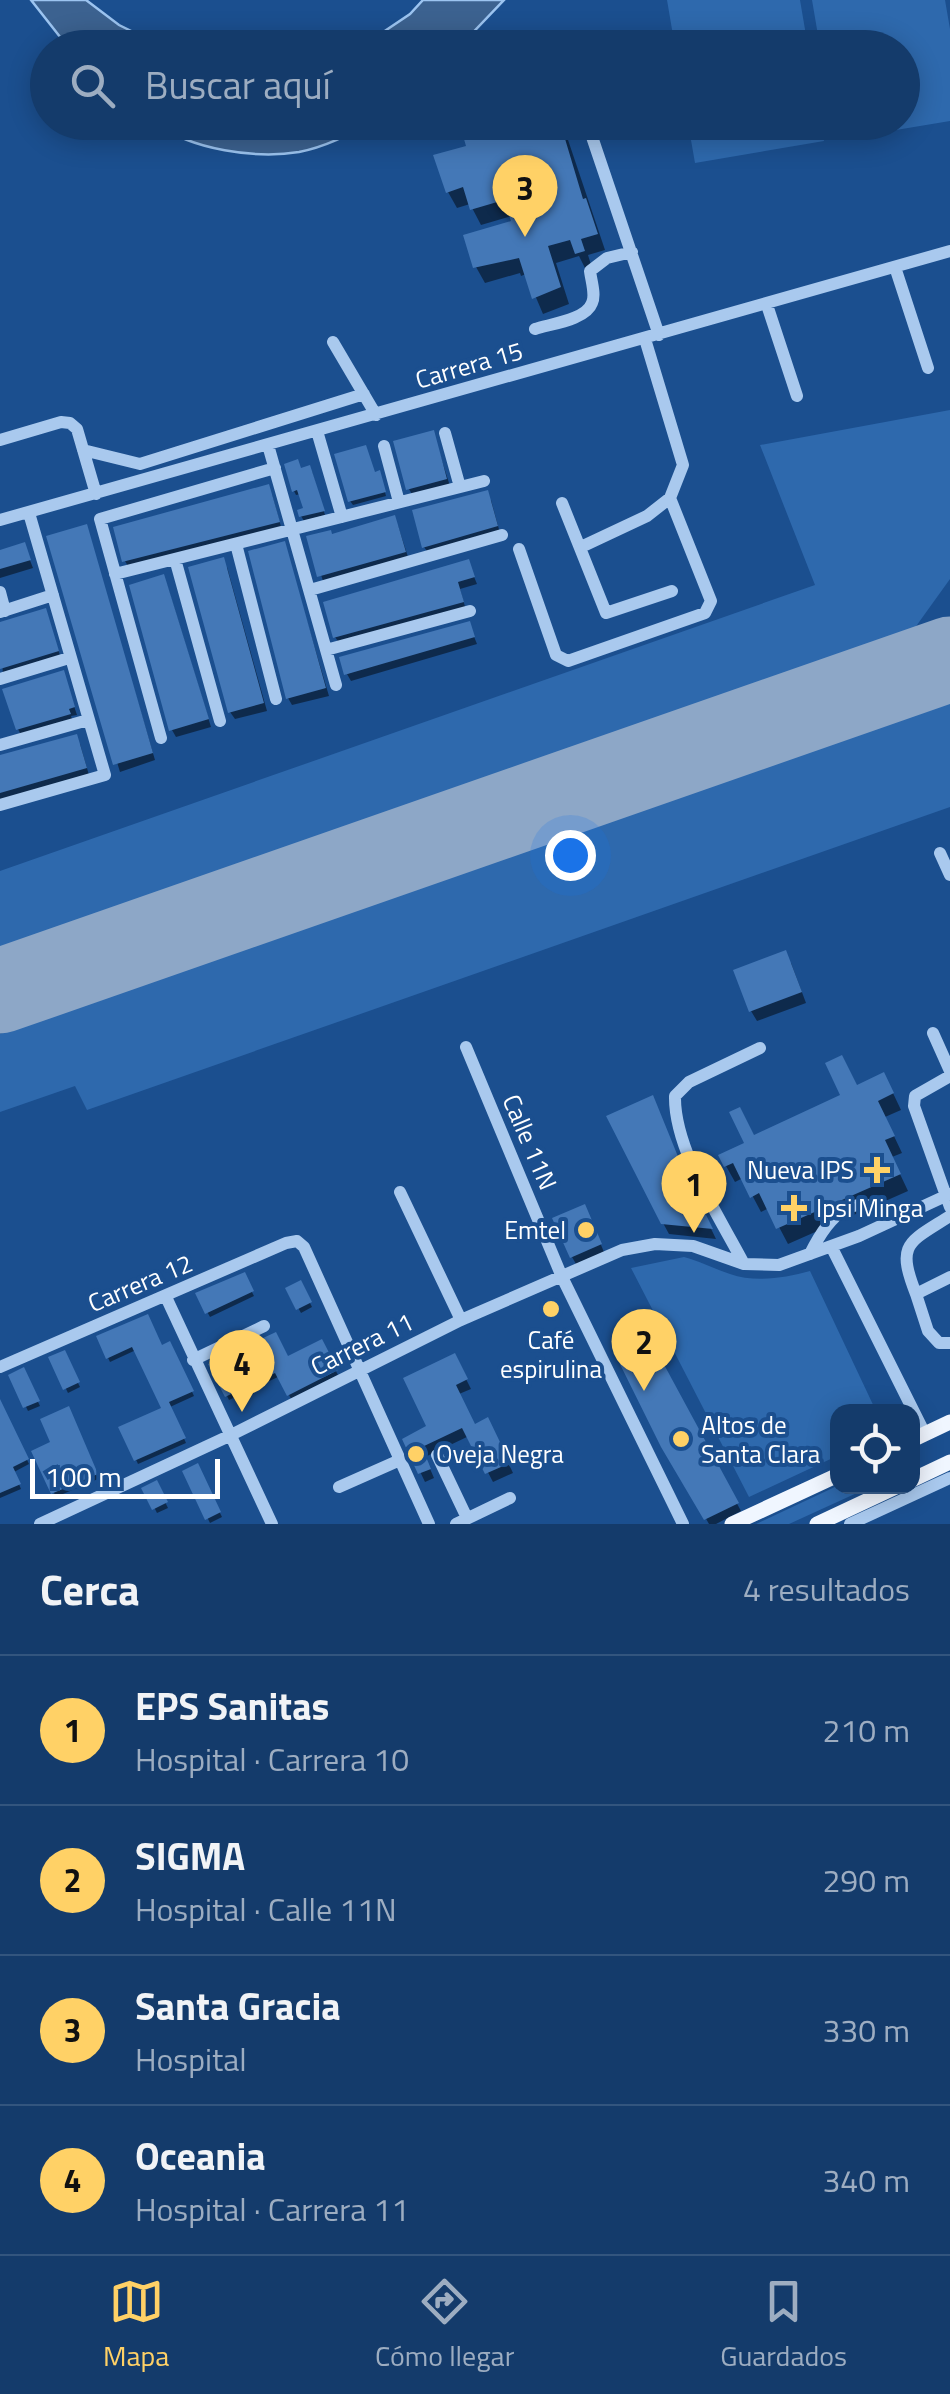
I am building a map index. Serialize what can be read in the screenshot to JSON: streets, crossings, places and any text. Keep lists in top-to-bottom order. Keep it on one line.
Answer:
{"streets":{"street":["Carrera 15","Calle 11N","Carrera 12","Carrera 11"]},"crossings":[["Calle 11N","Carrera 11"],["Carrera 12","Carrera 11"]],"places":{"health":["Nueva IPS","Ipsi Minga"],"other":["Emtel","Café espirulina","Altos de Santa Clara","Oveja Negra"]},"scale_bar":"100 m","page":{"search":"Buscar aquí","pins":["3","1","2","4"],"scale":"100 m","heading":["Cerca","4 resultados"],"list":[{"mark":"1","name":"EPS Sanitas","note":"Hospital · Carrera 10","value":"210 m"},{"mark":"2","name":"SIGMA","note":"Hospital · Calle 11N","value":"290 m"},{"mark":"3","name":"Santa Gracia","note":"Hospital","value":"330 m"},{"mark":"4","name":"Oceania","note":"Hospital · Carrera 11","value":"340 m"}],"nav":["Mapa","Cómo llegar","Guardados"]}}
